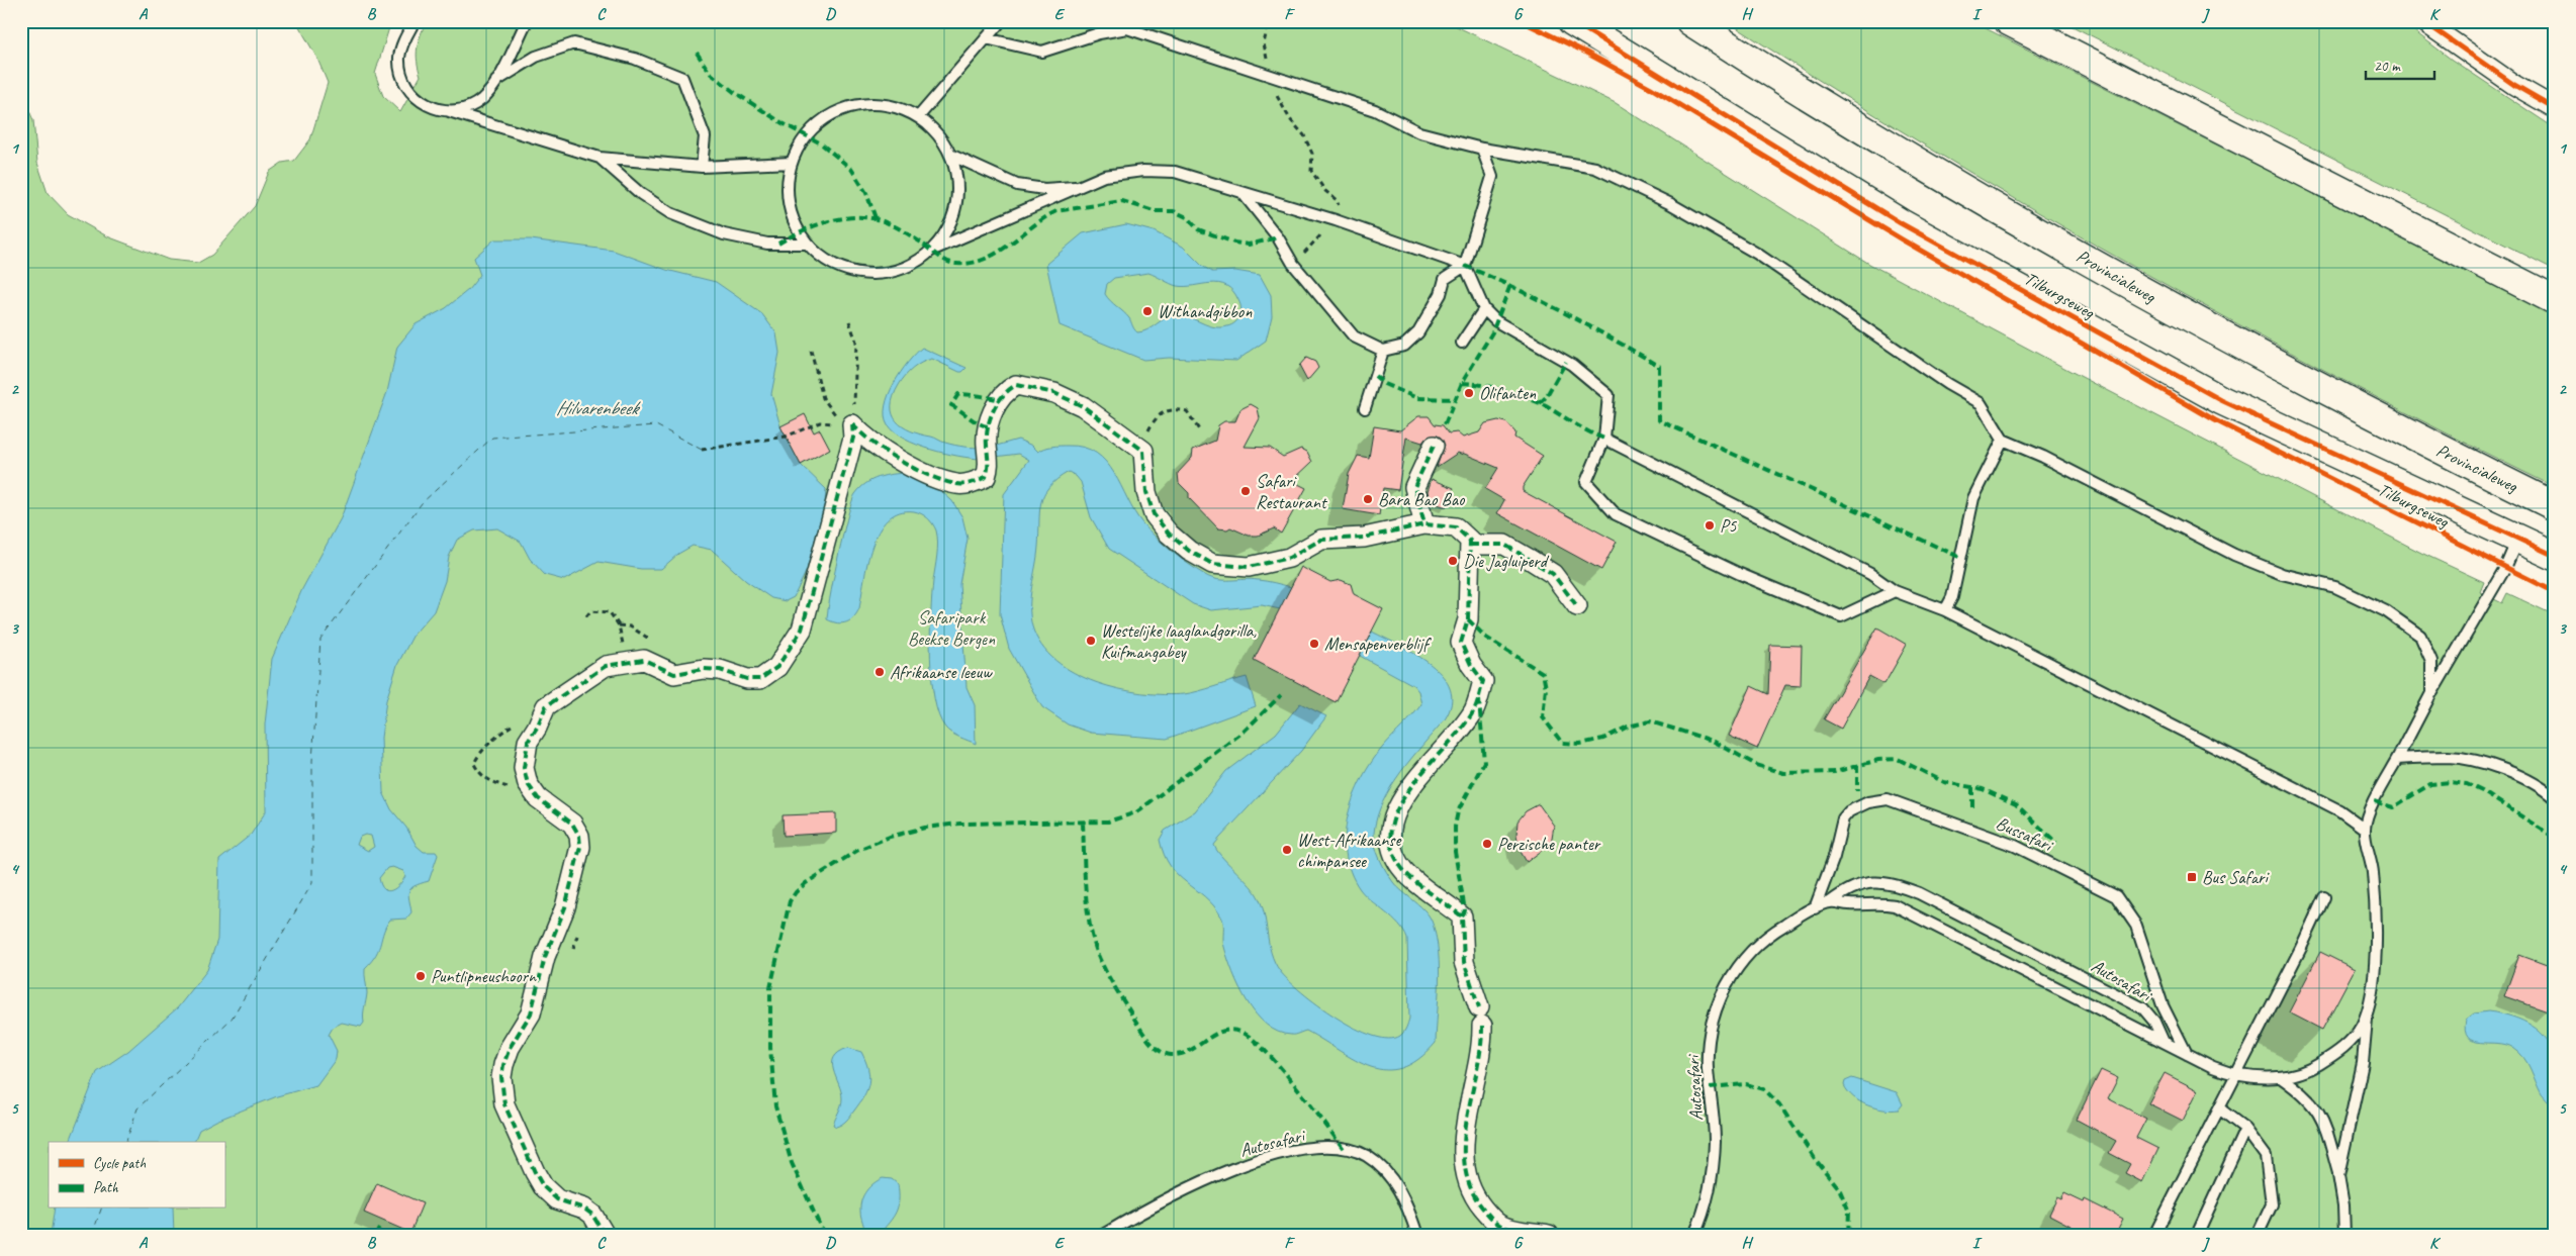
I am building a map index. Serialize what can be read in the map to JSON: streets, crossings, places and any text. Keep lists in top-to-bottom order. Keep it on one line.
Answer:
{"streets":{"main road":["Provincialeweg","Tilburgseweg"],"lane":["Bussafari","Autosafari"]},"crossings":[["Bussafari","Autosafari"]],"water":["Hilvarenbeek"],"parks":["Safaripark Beekse Bergen"],"places":{"other":["Withandgibbon","Olifanten","Safari Restaurant","Bara Bao Bao","P5","Die Jagluiperd","Westelijke laaglandgorilla, Kuifmangabey","Mensapenverblijf","Afrikaanse leeuw","Perzische panter","West-Afrikaanse chimpansee","Puntlipneushoorn"],"transit":["Bus Safari"]},"legend":["Cycle path","Path"],"scale_bar":"20 m","grid":{"columns":["A","B","C","D","E","F","G","H","I","J","K"],"rows":["1","2","3","4","5"]}}
